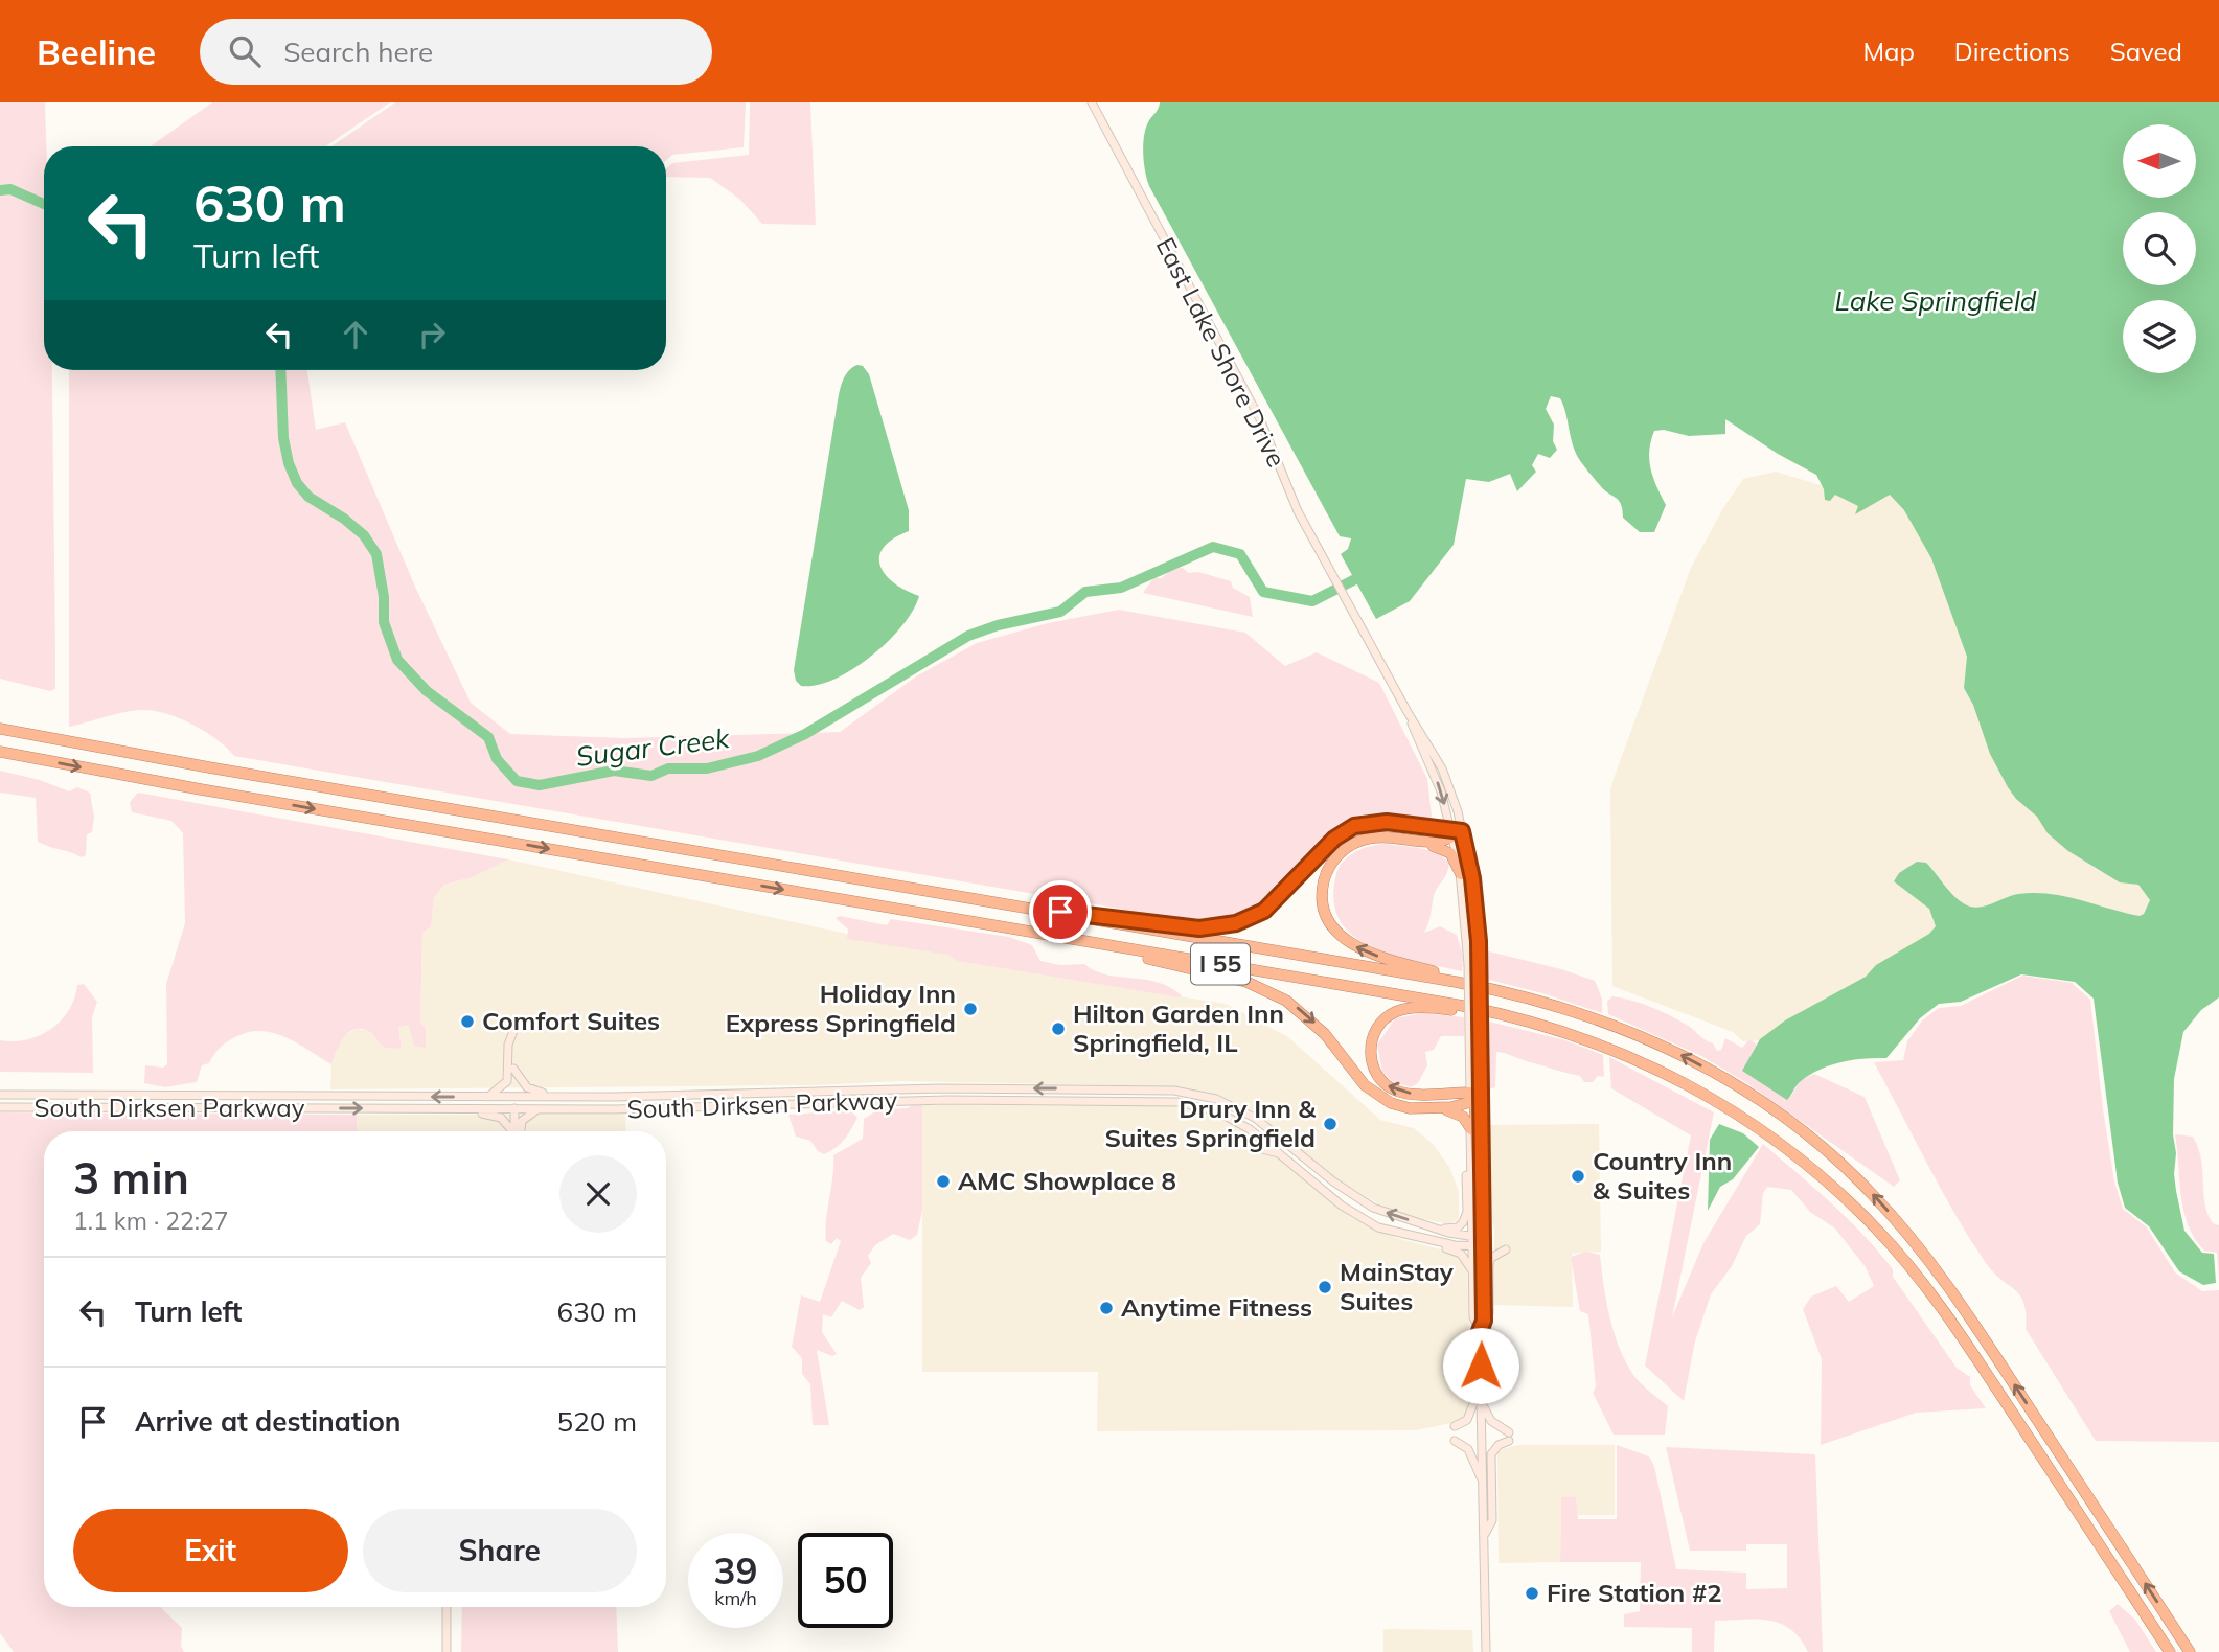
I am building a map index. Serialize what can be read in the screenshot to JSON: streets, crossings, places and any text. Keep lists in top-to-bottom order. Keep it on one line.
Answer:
{"streets":{"highway":["I 55"],"main road":["East Lake Shore Drive","South Dirksen Parkway"]},"water":["Lake Springfield","Sugar Creek"],"places":["Holiday Inn Express Springfield","Comfort Suites","Hilton Garden Inn Springfield, IL","Drury Inn & Suites Springfield","Country Inn & Suites","AMC Showplace 8","MainStay Suites","Anytime Fitness","Fire Station #2"],"north":"left","page":{"header":"Beeline","search":"Search here","nav":["Map","Directions","Saved"],"turn":["630 m","Turn left"],"heading":["3 min","1.1 km · 22:27"],"list":[{"name":"Turn left","value":"630 m"},{"name":"Arrive at destination","value":"520 m"}],"buttons":["Exit","Share"],"speed":"39 km/h","limit":"50"}}
